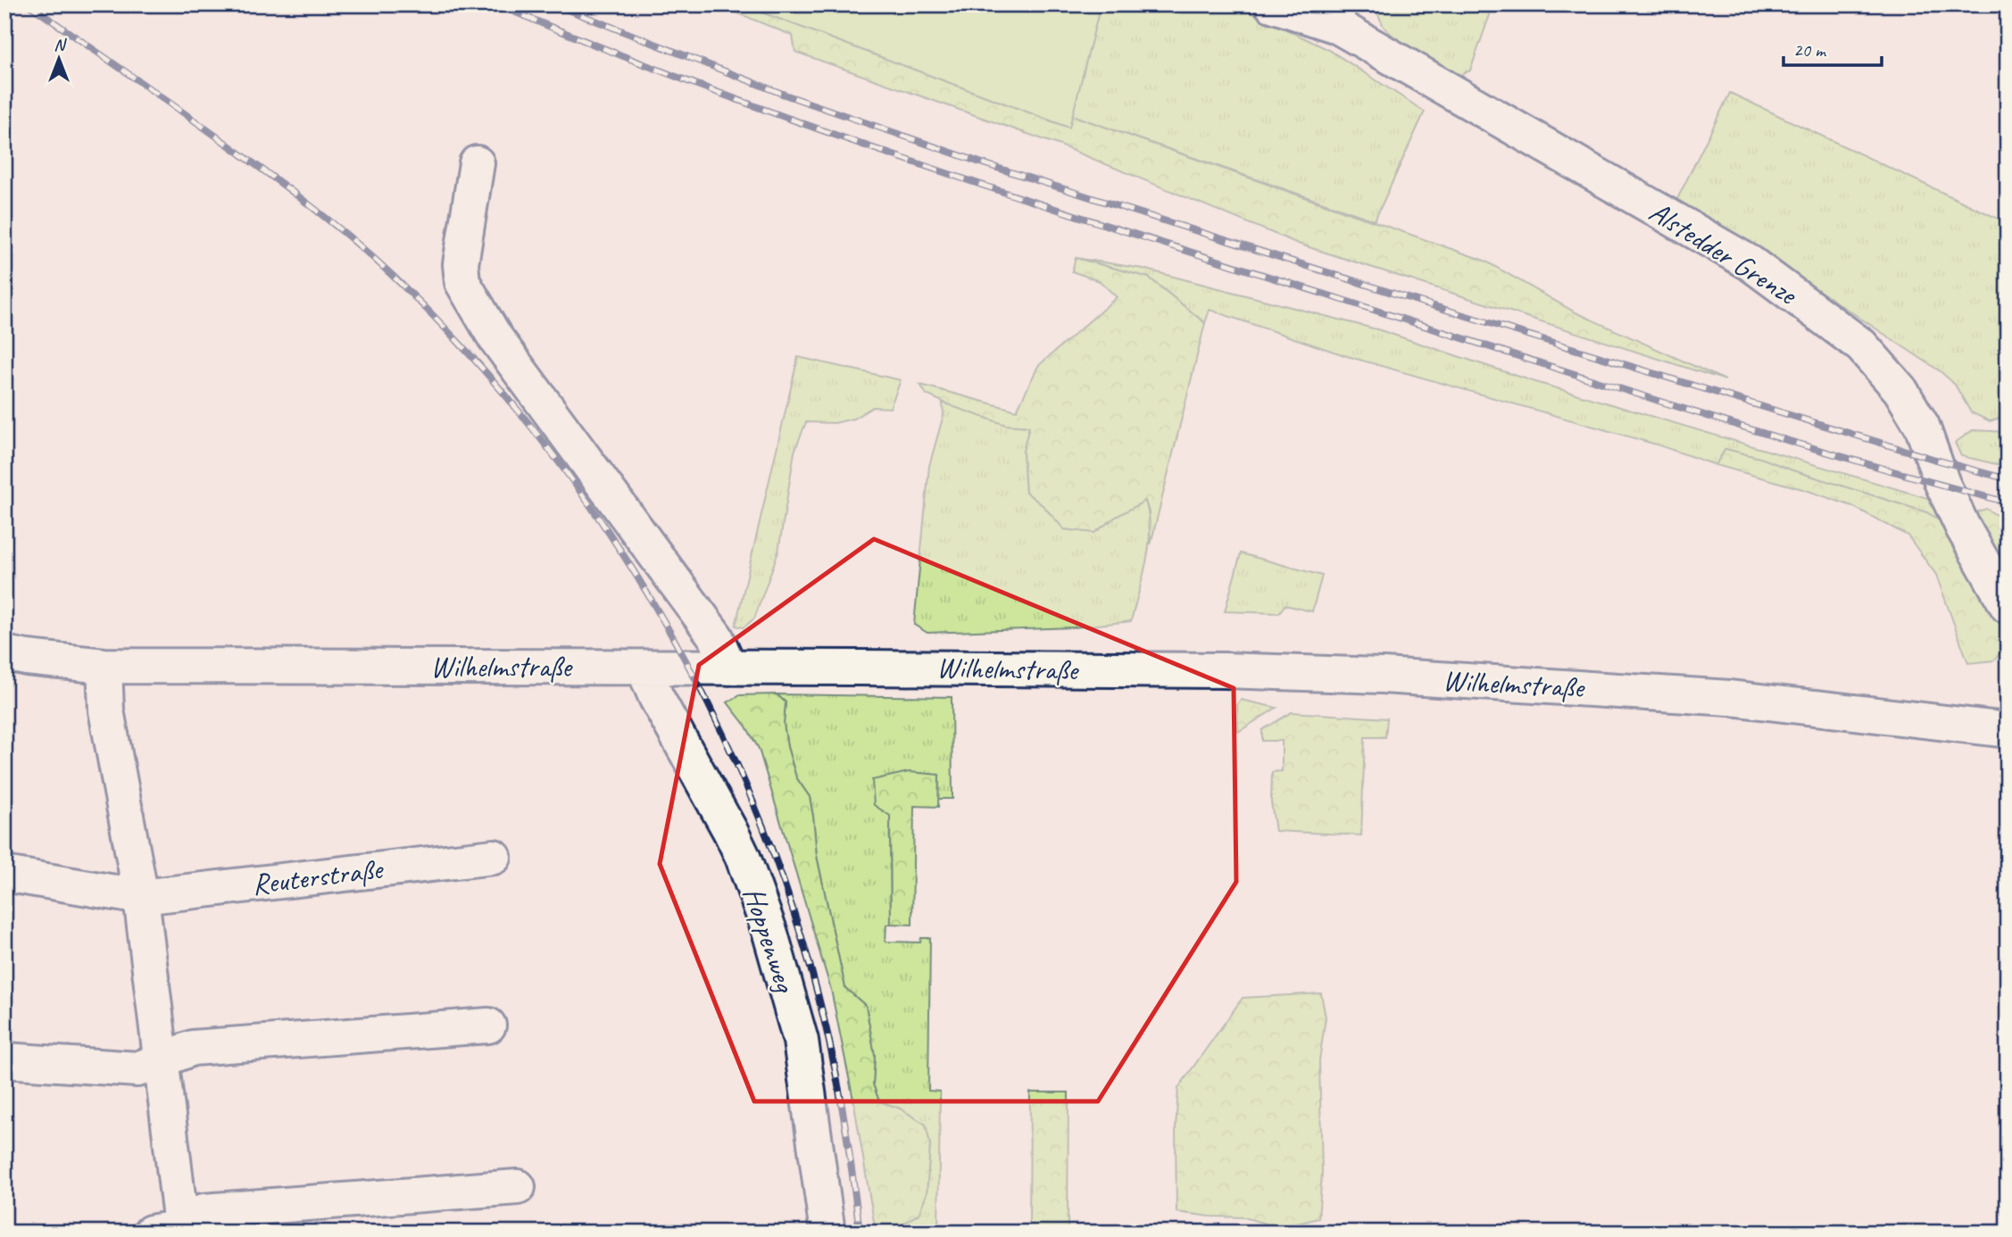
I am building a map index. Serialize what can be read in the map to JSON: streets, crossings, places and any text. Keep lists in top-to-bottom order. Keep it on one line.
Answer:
{"streets":{"street":["Alstedder Grenze","Wilhelmstraße","Reuterstraße","Hoppenweg"]},"crossings":[["Wilhelmstraße","Hoppenweg"]],"scale_bar":"20 m","north":"top"}
